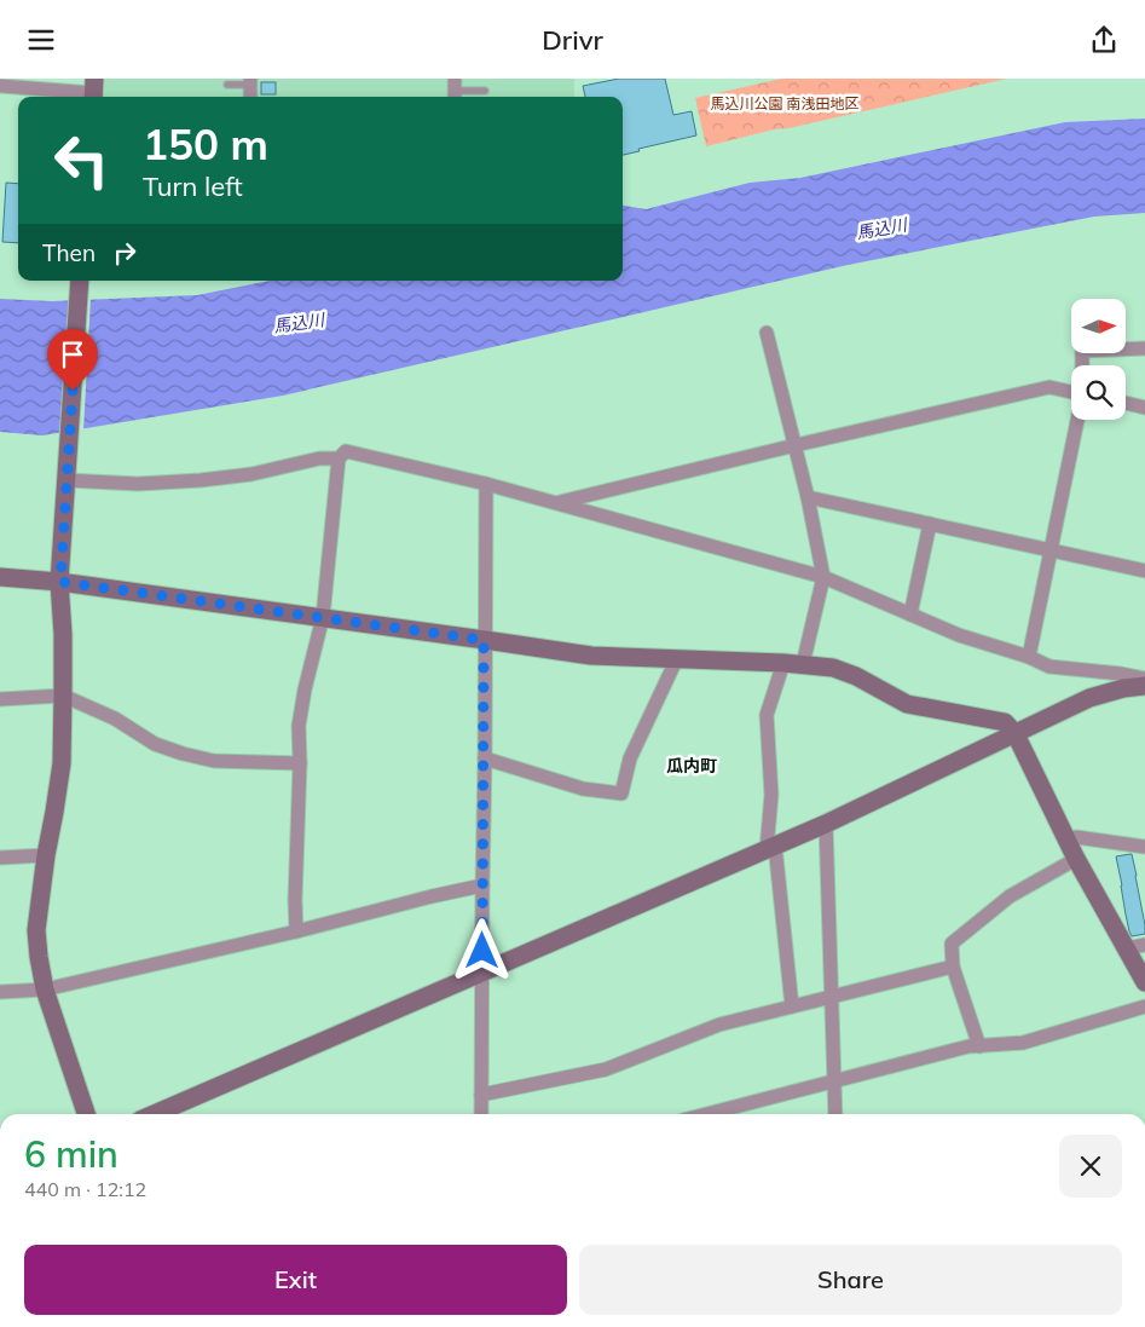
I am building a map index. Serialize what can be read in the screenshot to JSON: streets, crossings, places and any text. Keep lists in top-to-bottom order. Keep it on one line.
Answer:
{"districts":["瓜内町"],"water":["馬込川"],"parks":["馬込川公園 南浅田地区"],"north":"right","page":{"header":"Drivr","turn":["150 m","Turn left"],"then":"Then","heading":["6 min","440 m · 12:12"],"buttons":["Exit","Share"]}}
